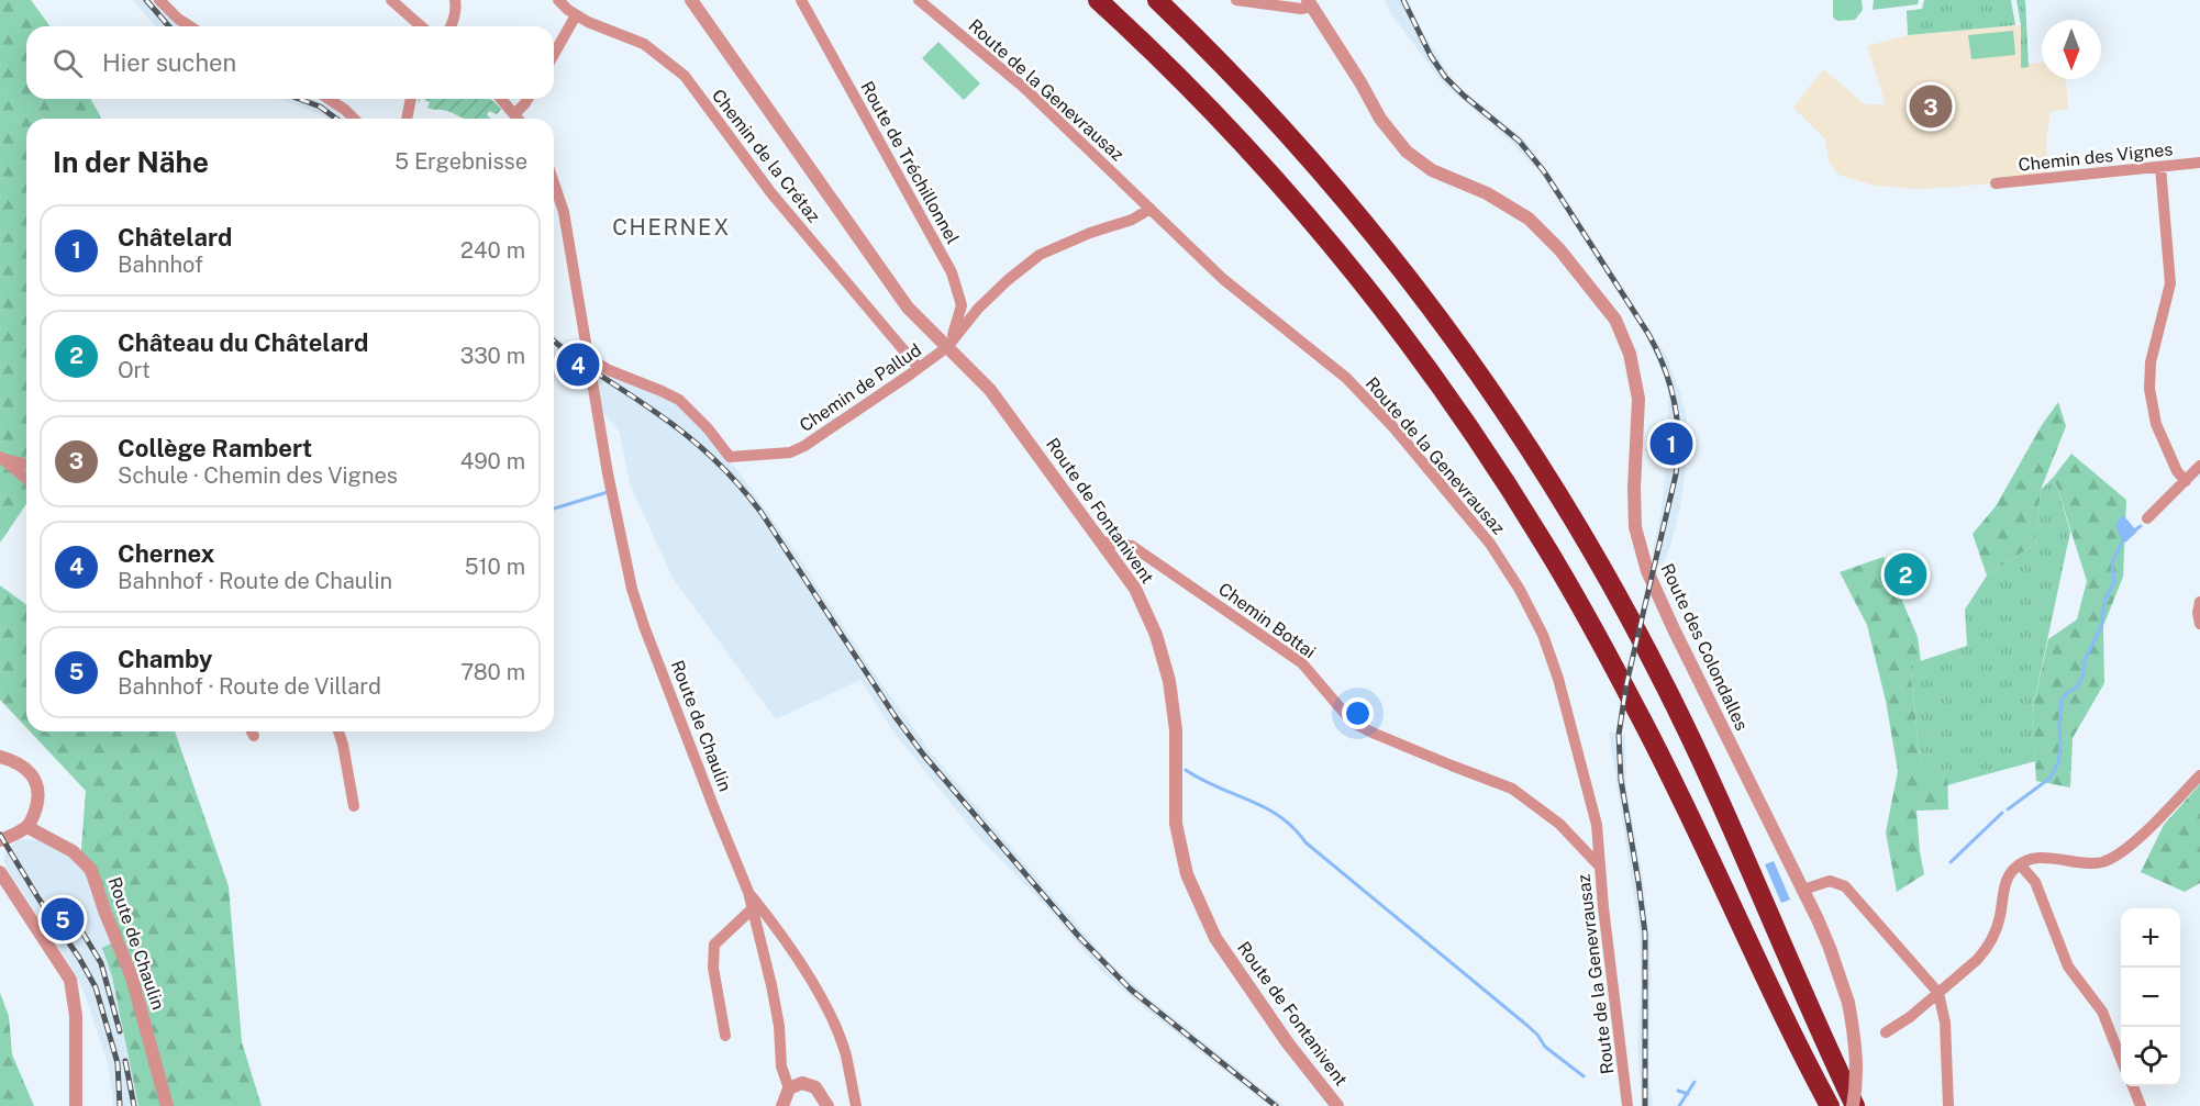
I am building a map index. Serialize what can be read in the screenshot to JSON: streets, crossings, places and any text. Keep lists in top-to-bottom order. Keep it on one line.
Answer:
{"streets":{"street":["Route de la Genevrausaz","Chemin de la Crétaz","Chemin des Vignes","Route de Tréchillonnel","Chemin de Pallud","Route de Fontanivent","Chemin Bottai","Route des Colondalles","Route de Chaulin"]},"crossings":[["Route de la Genevrausaz","Chemin de Pallud"],["Route de la Genevrausaz","Chemin Bottai"],["Chemin de la Crétaz","Chemin de Pallud"],["Route de Tréchillonnel","Chemin de Pallud"],["Route de Tréchillonnel","Route de Fontanivent"],["Chemin de Pallud","Route de Fontanivent"],["Chemin de Pallud","Route de Chaulin"],["Route de Fontanivent","Chemin Bottai"]],"districts":["CHERNEX"],"north":"bottom","page":{"search":"Hier suchen","pins":["3","4","1","2","5"],"heading":["In der Nähe","5 Ergebnisse"],"list":[{"mark":"1","name":"Châtelard","note":"Bahnhof","value":"240 m"},{"mark":"2","name":"Château du Châtelard","note":"Ort","value":"330 m"},{"mark":"3","name":"Collège Rambert","note":"Schule · Chemin des Vignes","value":"490 m"},{"mark":"4","name":"Chernex","note":"Bahnhof · Route de Chaulin","value":"510 m"},{"mark":"5","name":"Chamby","note":"Bahnhof · Route de Villard","value":"780 m"}],"map_buttons":["+","−"]}}
